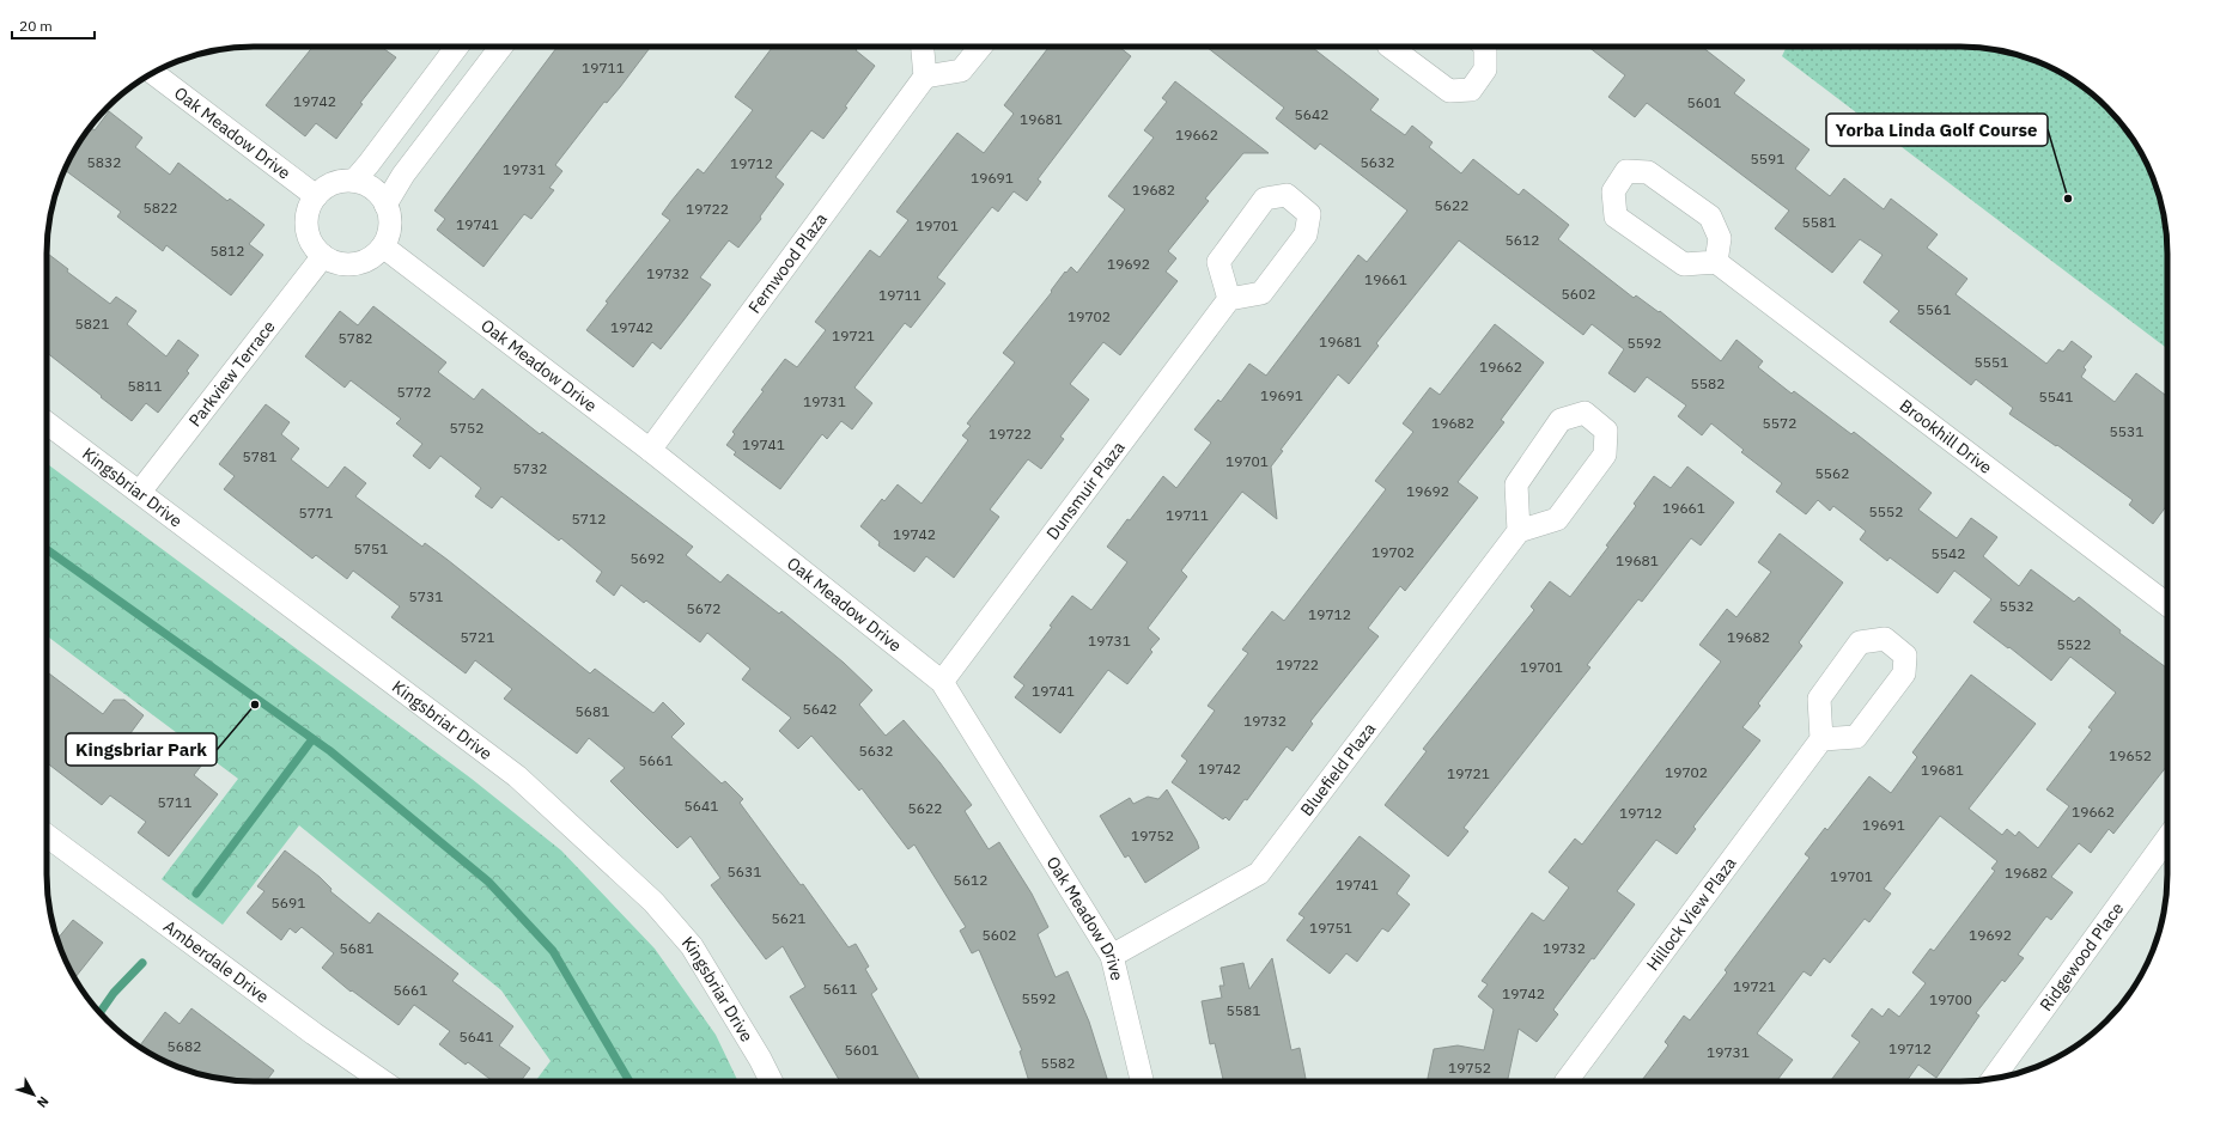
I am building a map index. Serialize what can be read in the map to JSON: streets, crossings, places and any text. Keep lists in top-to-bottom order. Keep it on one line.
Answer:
{"streets":{"street":["Oak Meadow Drive","Fernwood Plaza","Parkview Terrace","Brookhill Drive","Kingsbriar Drive","Dunsmuir Plaza","Bluefield Plaza","Hillock View Plaza","Ridgewood Place","Amberdale Drive"]},"crossings":[["Oak Meadow Drive","Fernwood Plaza"],["Oak Meadow Drive","Parkview Terrace"],["Oak Meadow Drive","Dunsmuir Plaza"],["Oak Meadow Drive","Bluefield Plaza"],["Parkview Terrace","Kingsbriar Drive"]],"places":["Yorba Linda Golf Course","Kingsbriar Park"],"house_numbers":["19711","19742","5601","5642","19681","19662","5591","5832","5632","19712","19731","19691","19682","5622","5822","19722","5581","19741","19701","5612","5812","19692","19732","19661","5602","19711","5561","19702","5821","19742","19721","5782","19681","5592","5551","19662","5582","5811","5772","19691","5541","19731","19682","5572","5752","5531","19722","19741","5781","19701","5732","5562","19692","19661","5552","5771","19711","5712","19742","5751","19702","5542","5692","19681","5731","5532","5672","19712","5721","19682","19731","5522","19722","19701","19741","5642","5681","19732","5632","19652","5661","19742","19681","19702","19721","5711","5641","5622","19662","19712","19691","19752","5631","19682","19701","5612","19741","5691","5621","19751","5602","19692","5681","19732","19721","5611","5661","19742","5592","19700","5581","5641","5682","19712","5601","19731","5582","19752"],"scale_bar":"20 m","north":"bottom right"}
